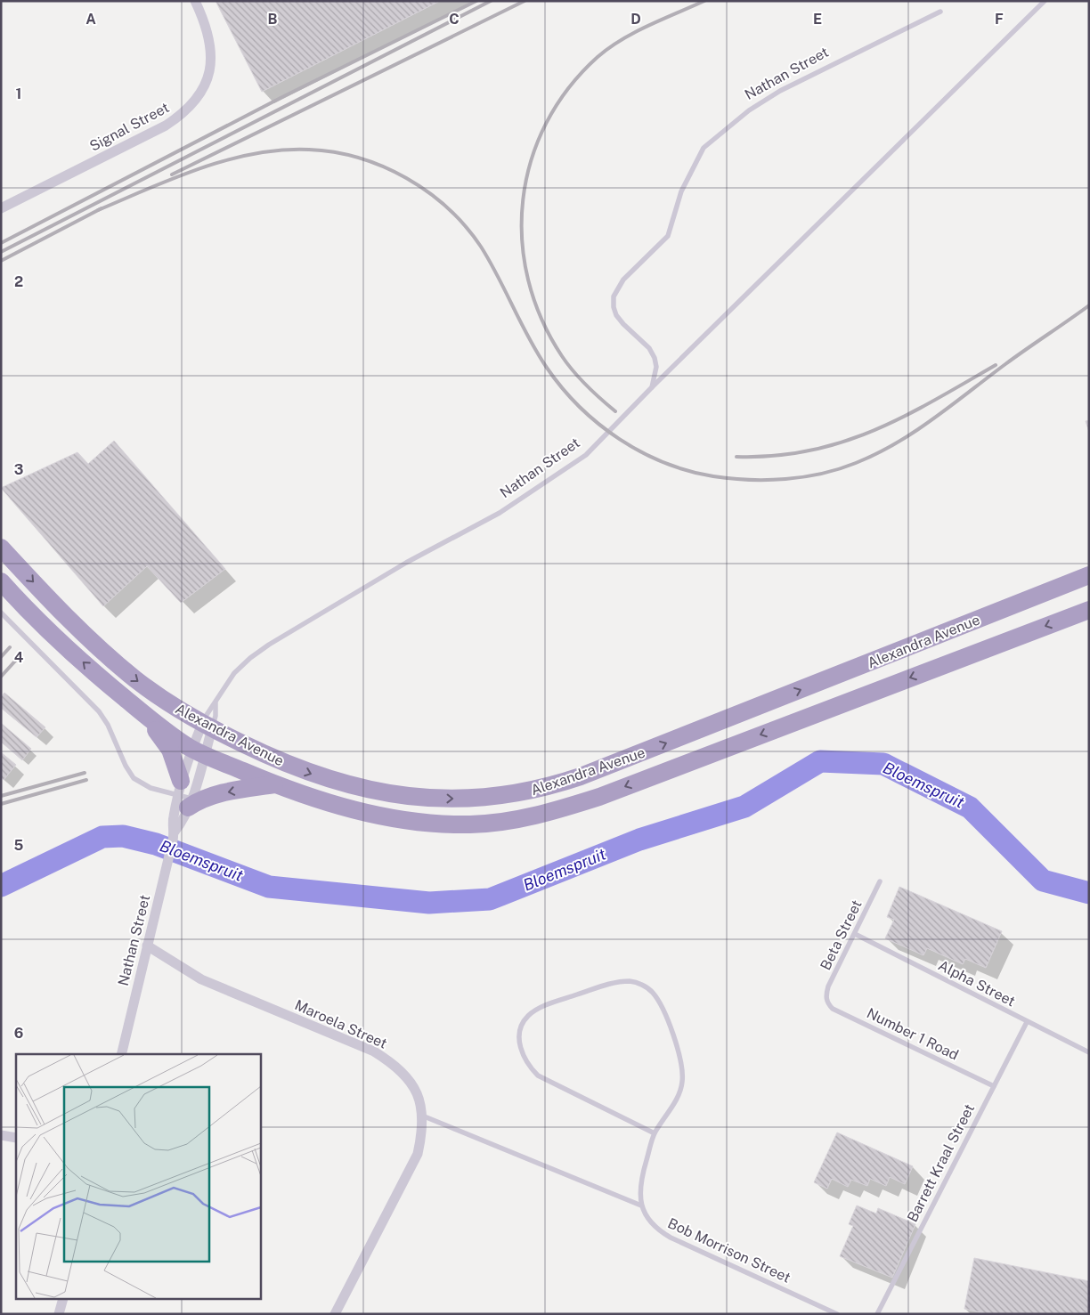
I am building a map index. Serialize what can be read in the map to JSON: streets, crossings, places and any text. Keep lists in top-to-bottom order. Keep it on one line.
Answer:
{"streets":{"highway":["Alexandra Avenue"],"street":["Nathan Street","Signal Street","Maroela Street"],"lane":["Beta Street","Alpha Street","Number 1 Road","Barrett Kraal Street","Bob Morrison Street"]},"crossings":[["Nathan Street","Alexandra Avenue"],["Nathan Street","Maroela Street"],["Beta Street","Alpha Street"],["Beta Street","Number 1 Road"],["Alpha Street","Barrett Kraal Street"],["Number 1 Road","Barrett Kraal Street"]],"water":["Bloemspruit"],"grid":{"columns":["A","B","C","D","E","F"],"rows":["1","2","3","4","5","6"]}}
